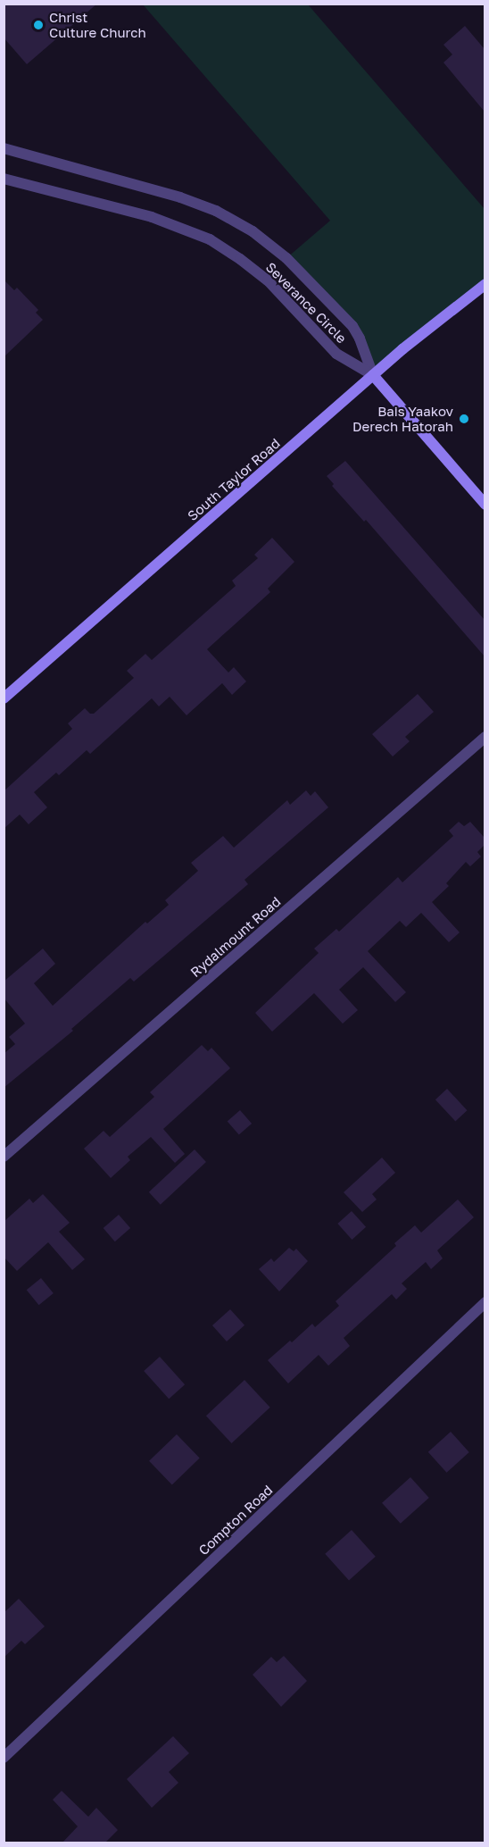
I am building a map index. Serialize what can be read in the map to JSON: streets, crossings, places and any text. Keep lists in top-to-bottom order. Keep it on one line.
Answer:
{"streets":{"main road":["South Taylor Road"],"street":["Severance Circle","Rydalmount Road","Compton Road"]},"crossings":[["Severance Circle","South Taylor Road"]],"places":["Christ Culture Church","Bais Yaakov Derech Hatorah"]}
